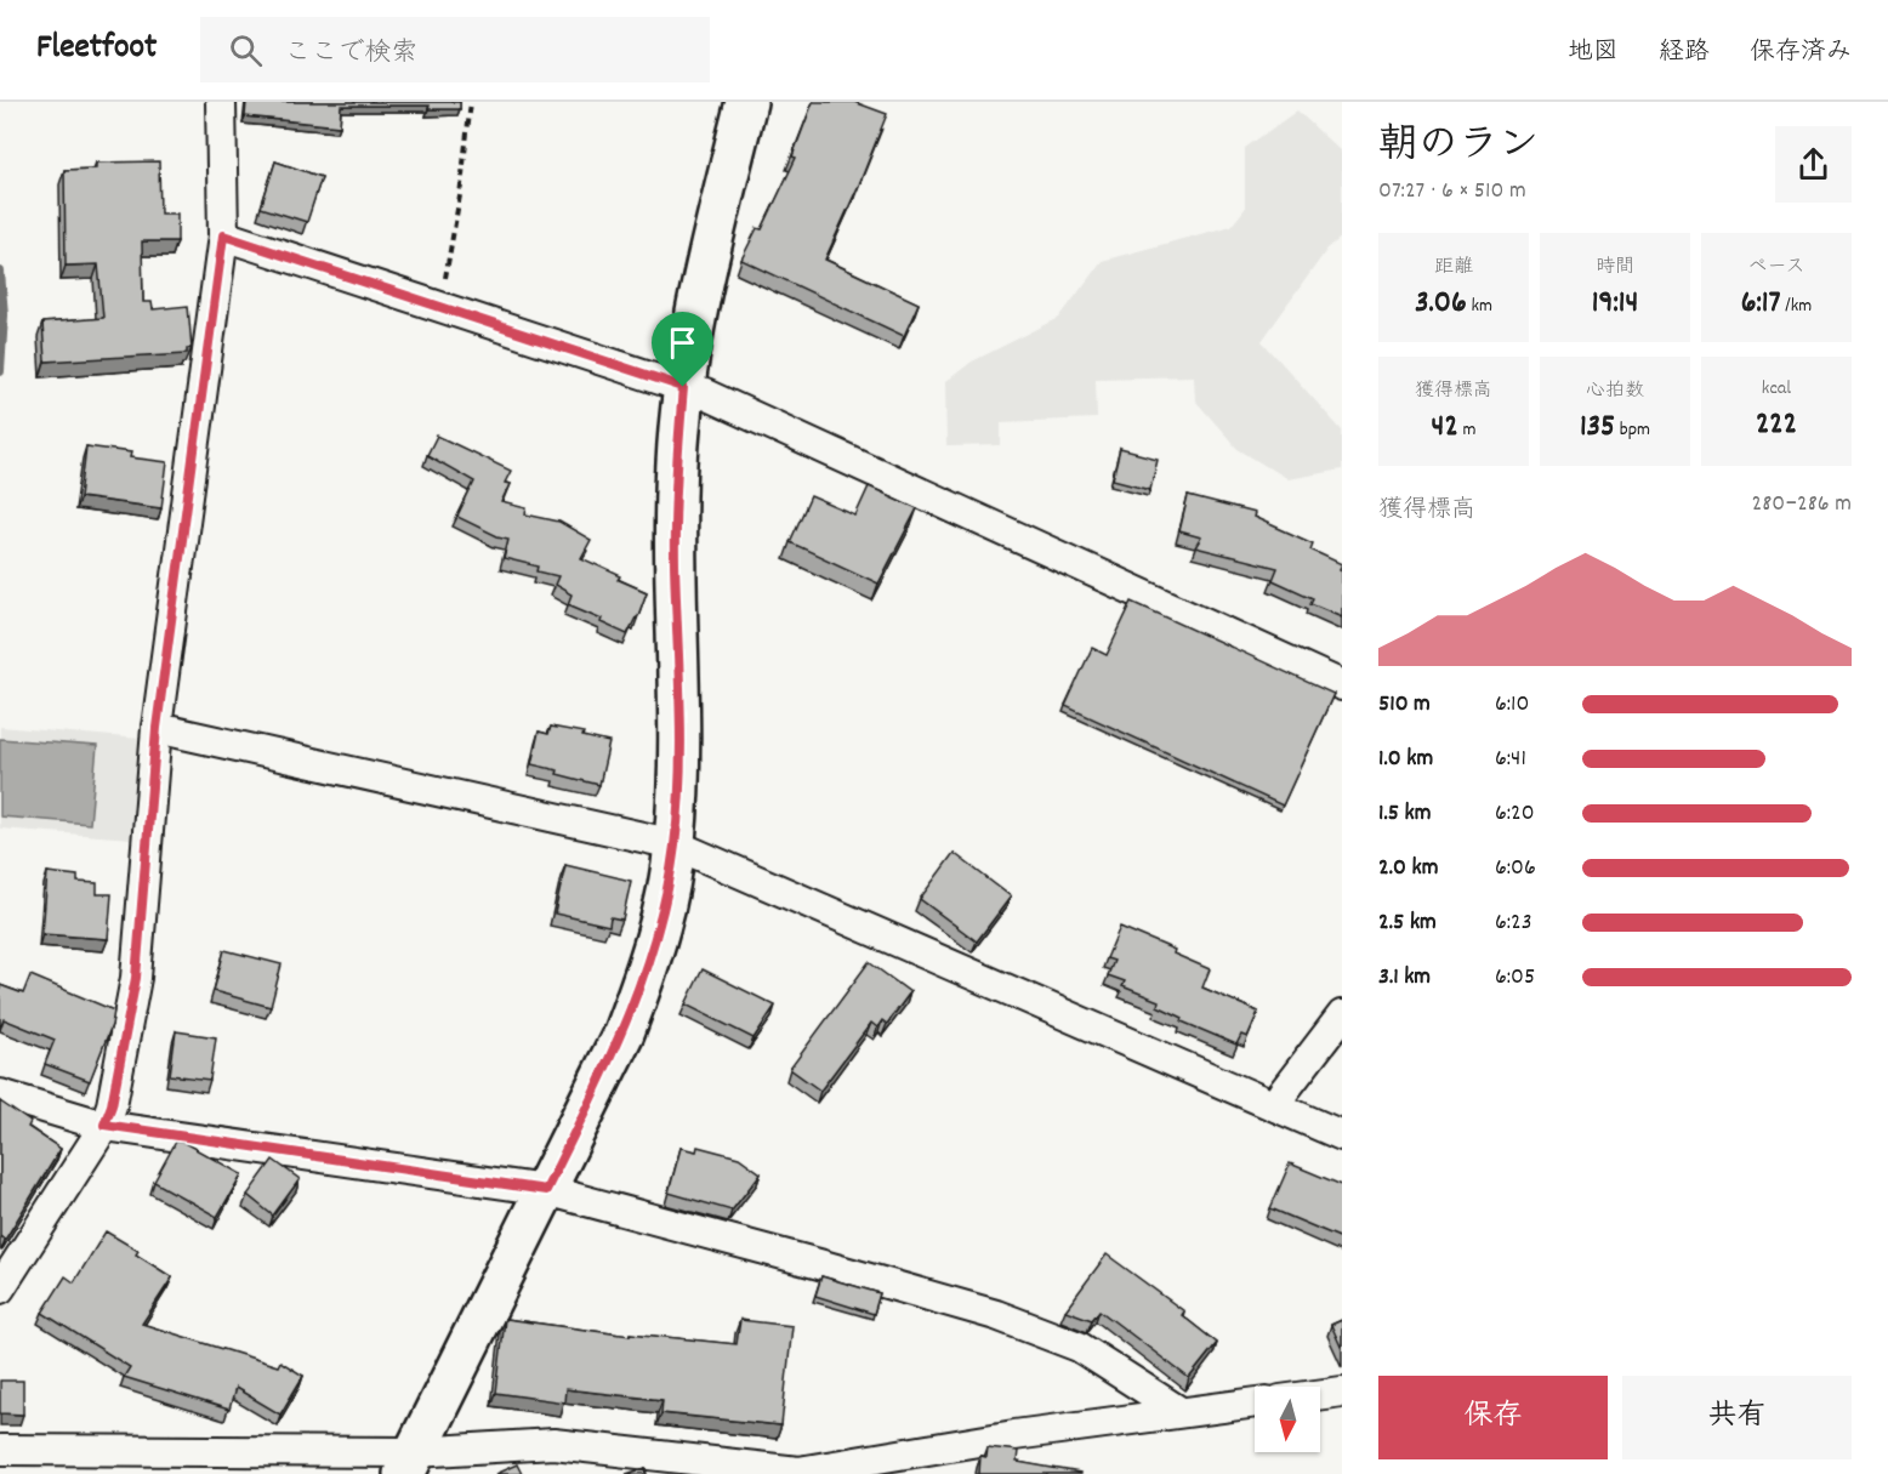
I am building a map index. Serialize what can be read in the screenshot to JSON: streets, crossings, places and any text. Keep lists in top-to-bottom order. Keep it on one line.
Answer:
{"north":"bottom","page":{"header":"Fleetfoot","search":"ここで検索","nav":["地図","経路","保存済み"],"heading":["朝のラン","07:27 · 6 × 510 m"],"stats":[["距離","3.06 km"],["時間","19:14"],["ペース","6:17 /km"],["獲得標高","42 m"],["心拍数","135 bpm"],["kcal","222"]],"chart":["獲得標高","280–286 m"],"list":[{"name":"510 m","note":"6:10"},{"name":"1.0 km","note":"6:41"},{"name":"1.5 km","note":"6:20"},{"name":"2.0 km","note":"6:06"},{"name":"2.5 km","note":"6:23"},{"name":"3.1 km","note":"6:05"}],"buttons":["保存","共有"]}}
